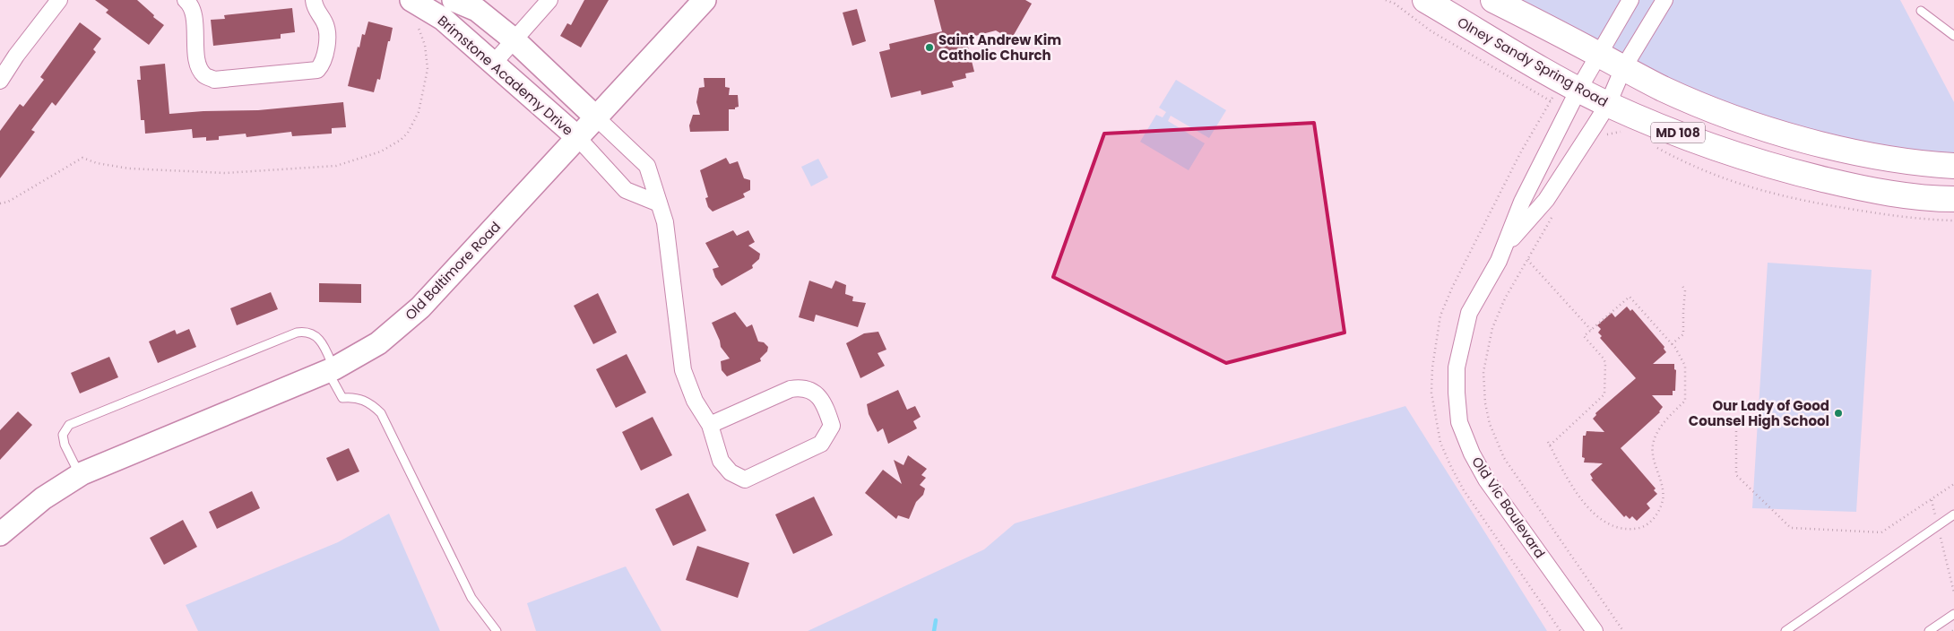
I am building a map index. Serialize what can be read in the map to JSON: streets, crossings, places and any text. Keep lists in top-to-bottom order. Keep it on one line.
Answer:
{"streets":{"main road":["Olney Sandy Spring Road","MD 108"],"street":["Brimstone Academy Drive","Old Baltimore Road","Old Vic Boulevard"]},"crossings":[["Olney Sandy Spring Road","Old Vic Boulevard"],["Brimstone Academy Drive","Old Baltimore Road"],["MD 108","Old Vic Boulevard"]],"places":["Saint Andrew Kim Catholic Church","Our Lady of Good Counsel High School"]}
